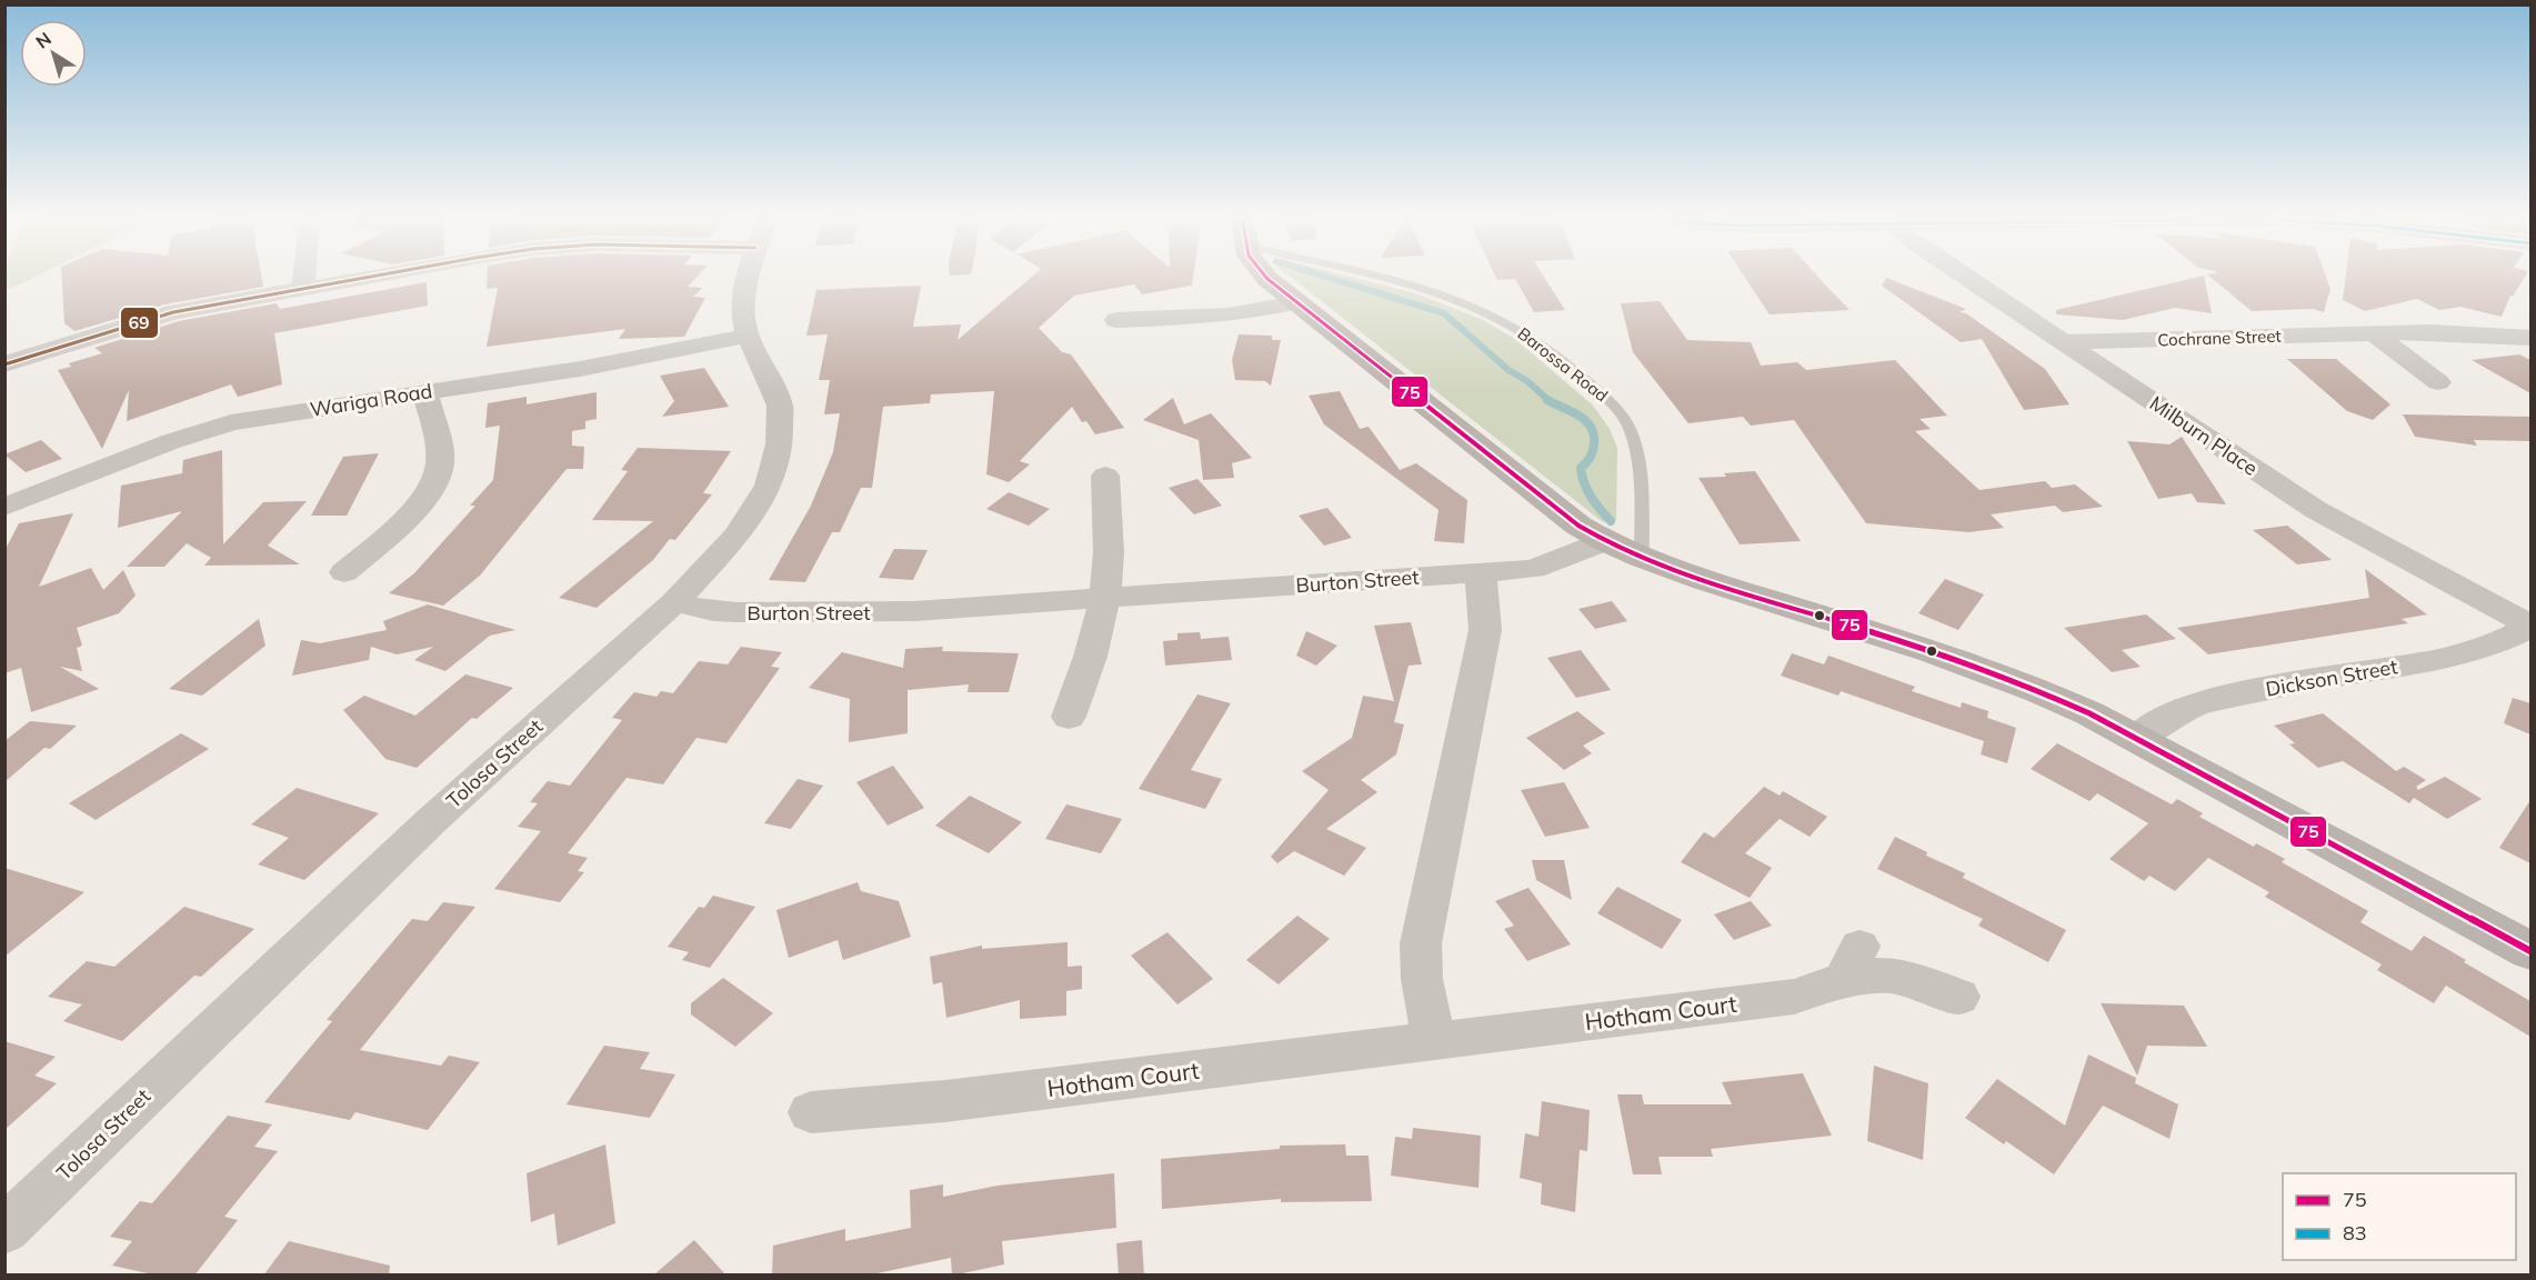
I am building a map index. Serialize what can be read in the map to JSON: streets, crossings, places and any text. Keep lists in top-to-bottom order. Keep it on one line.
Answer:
{"streets":{"street":["Cochrane Street","Barossa Road","Wariga Road","Milburn Place","Burton Street","Dickson Street","Tolosa Street","Hotham Court"]},"crossings":[["Cochrane Street","Milburn Place"],["Barossa Road","Burton Street"],["Barossa Road","Dickson Street"],["Wariga Road","Tolosa Street"],["Milburn Place","Dickson Street"],["Burton Street","Tolosa Street"]],"lines":["transit line 75","transit line 69"],"legend":["75","83"],"north":"top left"}
